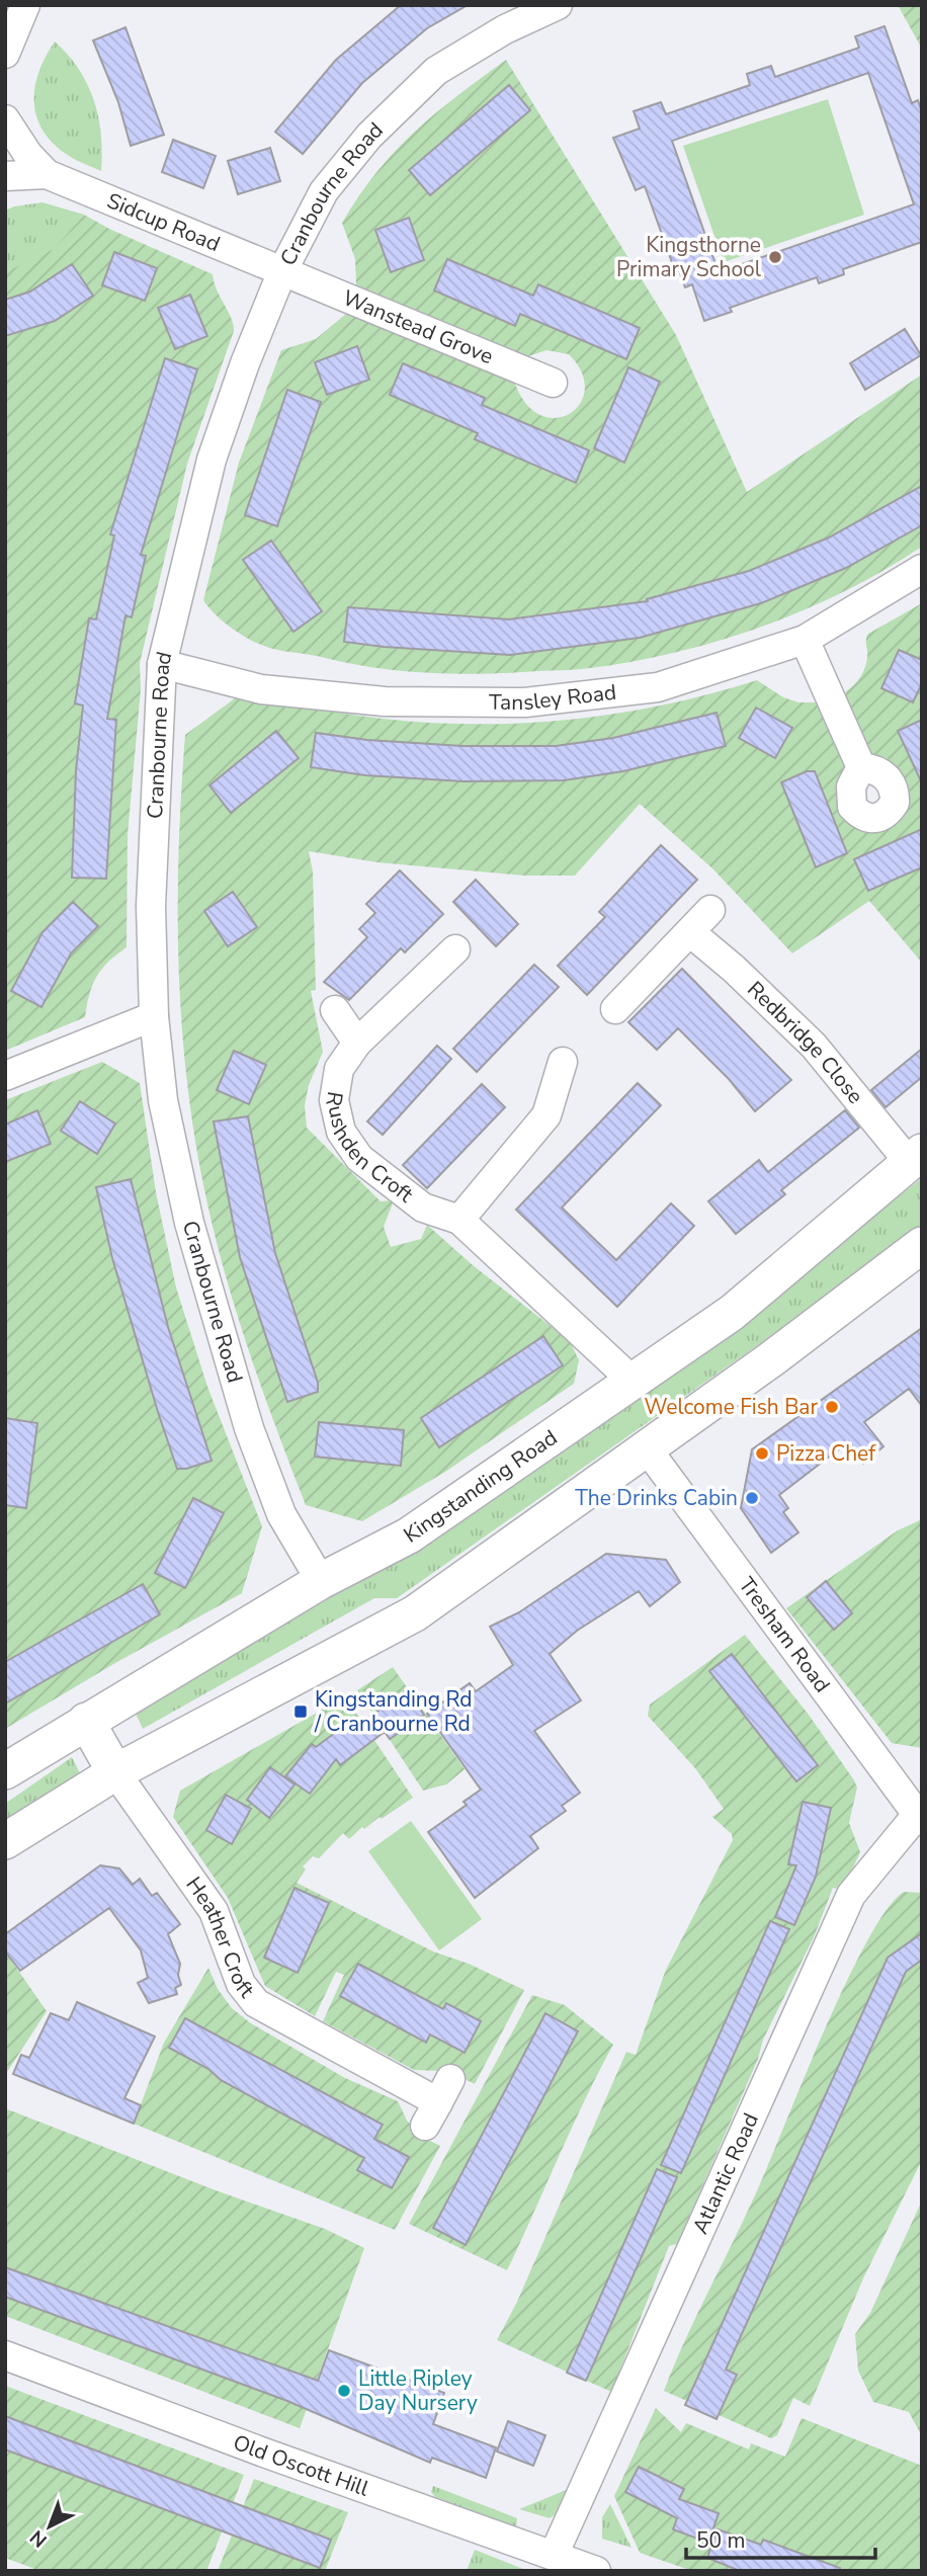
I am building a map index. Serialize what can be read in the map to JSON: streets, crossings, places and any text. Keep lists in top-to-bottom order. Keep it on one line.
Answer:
{"streets":{"main road":["Kingstanding Road"],"street":["Cranbourne Road","Sidcup Road","Wanstead Grove","Tansley Road","Redbridge Close","Rushden Croft","Tresham Road","Heather Croft","Atlantic Road","Old Oscott Hill"]},"crossings":[["Cranbourne Road","Sidcup Road"],["Cranbourne Road","Wanstead Grove"],["Cranbourne Road","Tansley Road"],["Cranbourne Road","Kingstanding Road"],["Sidcup Road","Wanstead Grove"],["Redbridge Close","Kingstanding Road"],["Rushden Croft","Kingstanding Road"],["Tresham Road","Atlantic Road"],["Atlantic Road","Old Oscott Hill"]],"places":{"other":["Kingsthorne Primary School","Welcome Fish Bar","Pizza Chef","The Drinks Cabin","Little Ripley Day Nursery"],"transit":["Kingstanding Rd / Cranbourne Rd"]},"scale_bar":"50 m","north":"bottom left"}
